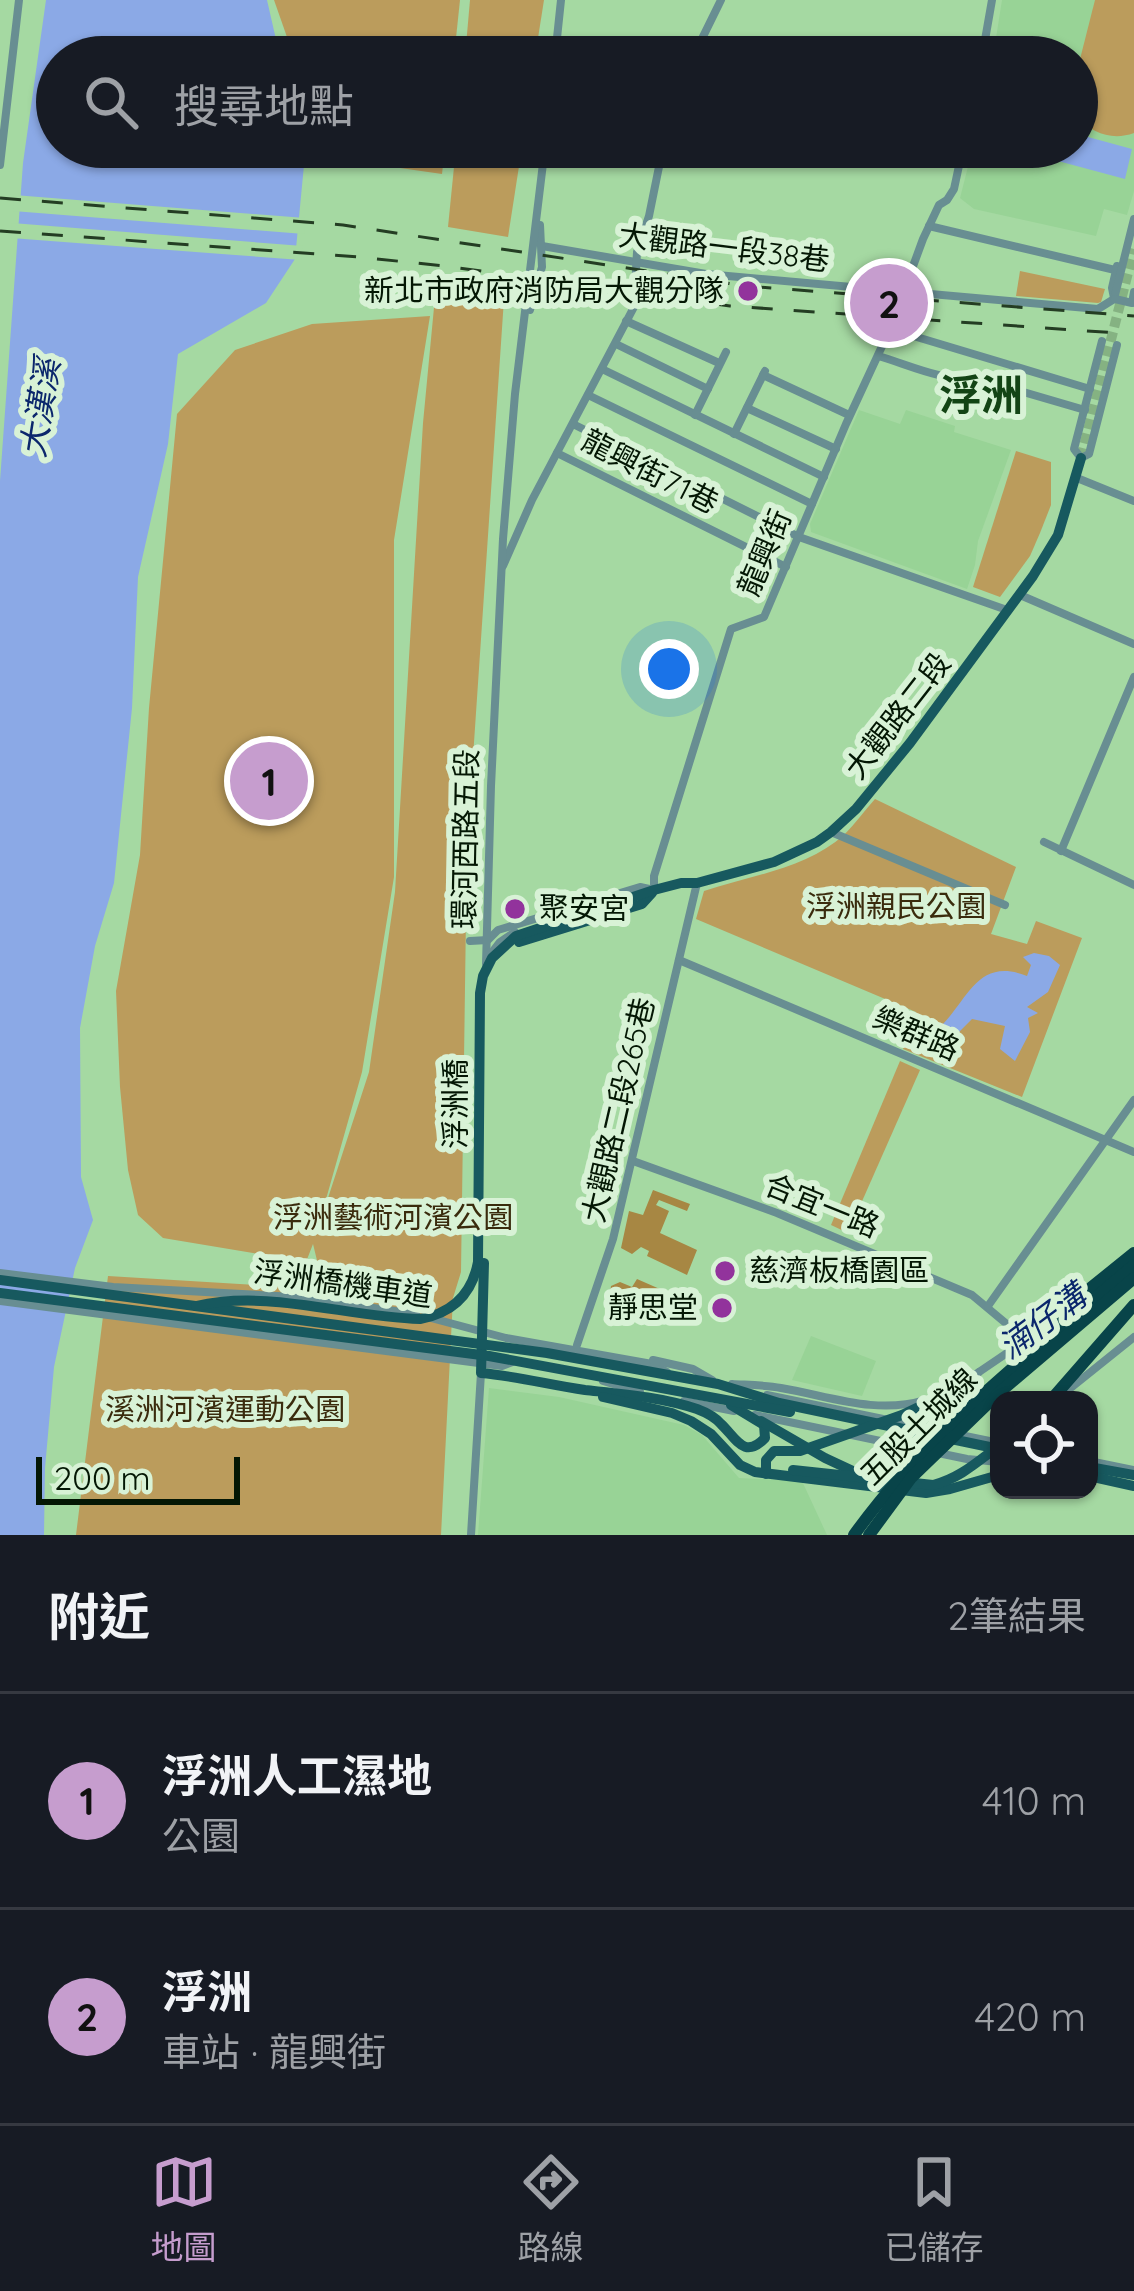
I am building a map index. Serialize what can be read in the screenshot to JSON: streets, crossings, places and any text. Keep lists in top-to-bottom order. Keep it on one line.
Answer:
{"streets":{"highway":["五股土城線"],"main road":["大觀路二段","環河西路五段","浮洲橋"],"street":["大觀路一段38巷","龍興街71巷","龍興街","樂群路","大觀路二段265巷","合宜一路","浮洲橋機車道"]},"crossings":[["大觀路一段38巷","龍興街"],["龍興街71巷","龍興街"],["龍興街","大觀路二段"],["龍興街","浮洲橋"],["大觀路二段","浮洲橋"],["大觀路二段","大觀路二段265巷"],["樂群路","大觀路二段265巷"],["浮洲橋","浮洲橋機車道"],["大觀路二段265巷","合宜一路"]],"districts":["浮洲"],"water":["大漢溪","湳仔溝"],"parks":["浮洲親民公園","浮洲藝術河濱公園","溪洲河濱運動公園"],"places":["新北市政府消防局大觀分隊","聚安宮","慈濟板橋園區","靜思堂"],"scale_bar":"200 m","page":{"search":"搜尋地點","pins":["2","1"],"scale":"200 m","heading":["附近","2筆結果"],"list":[{"mark":"1","name":"浮洲人工濕地","note":"公園","value":"410 m"},{"mark":"2","name":"浮洲","note":"車站 · 龍興街","value":"420 m"}],"nav":["地圖","路線","已儲存"]}}
